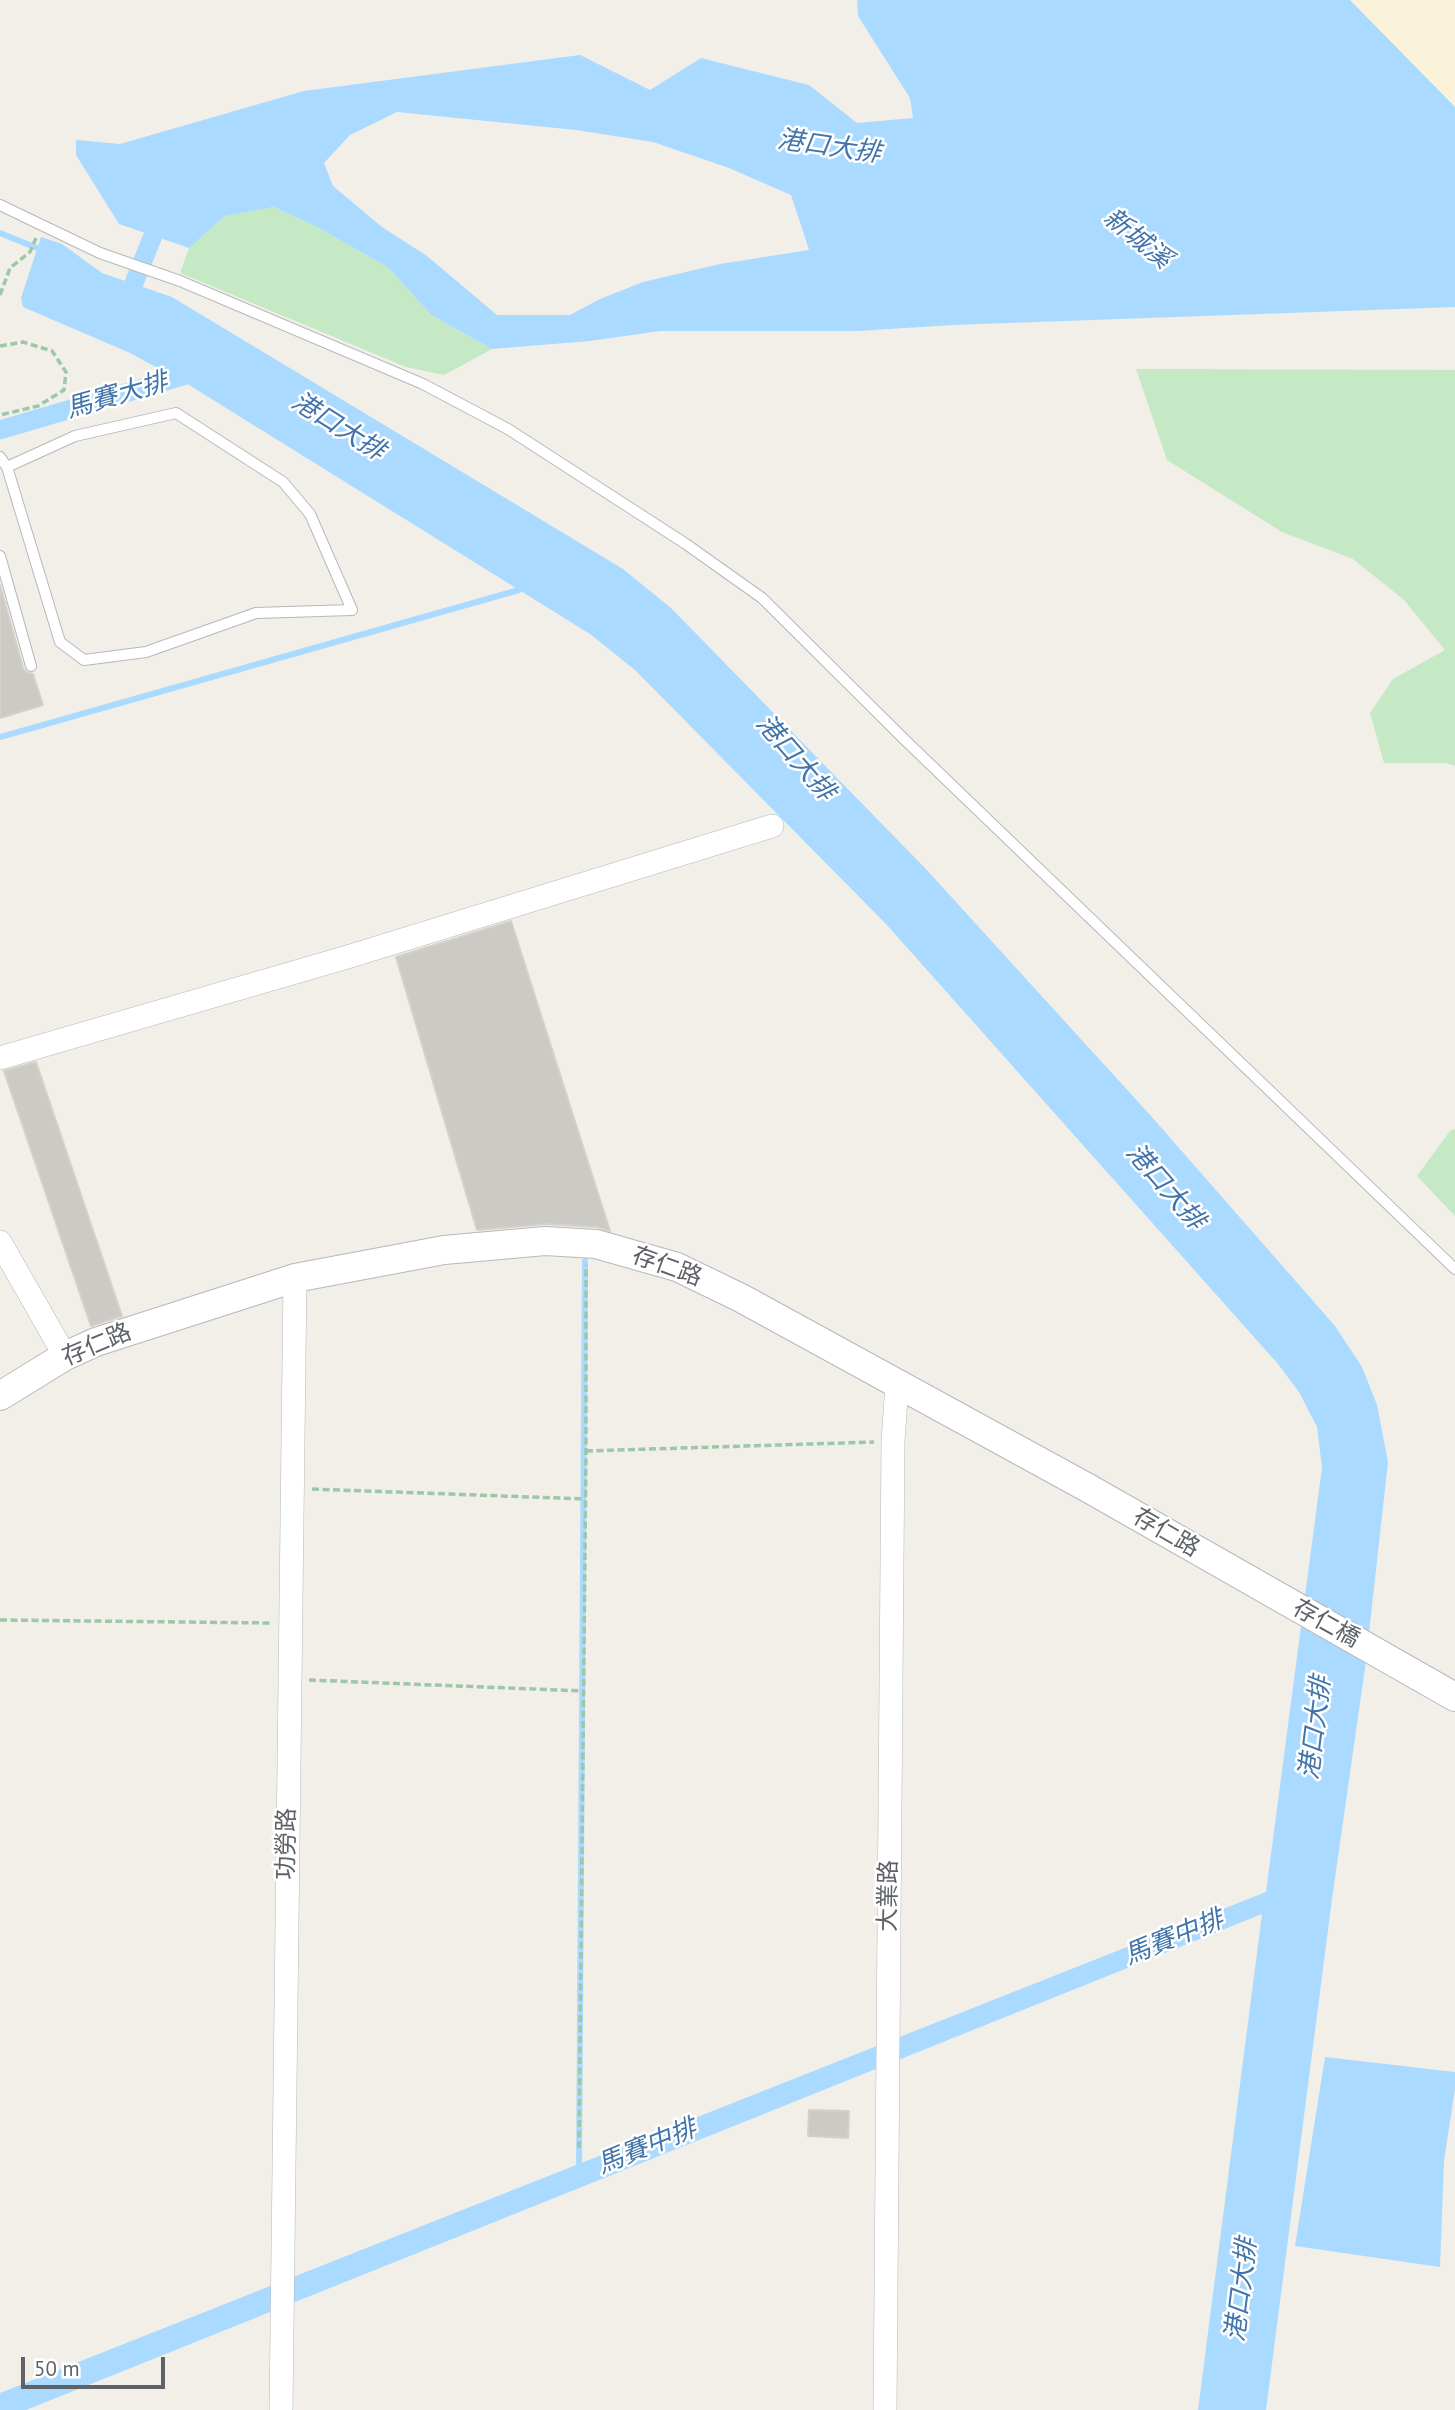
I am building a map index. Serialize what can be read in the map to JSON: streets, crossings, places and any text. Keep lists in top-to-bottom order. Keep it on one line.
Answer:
{"streets":{"street":["存仁路","存仁橋","功勞路","大業路"]},"crossings":[["存仁路","存仁橋"],["存仁路","功勞路"],["存仁路","大業路"]],"water":["港口大排","新城溪","馬賽大排","馬賽中排"],"scale_bar":"50 m"}
